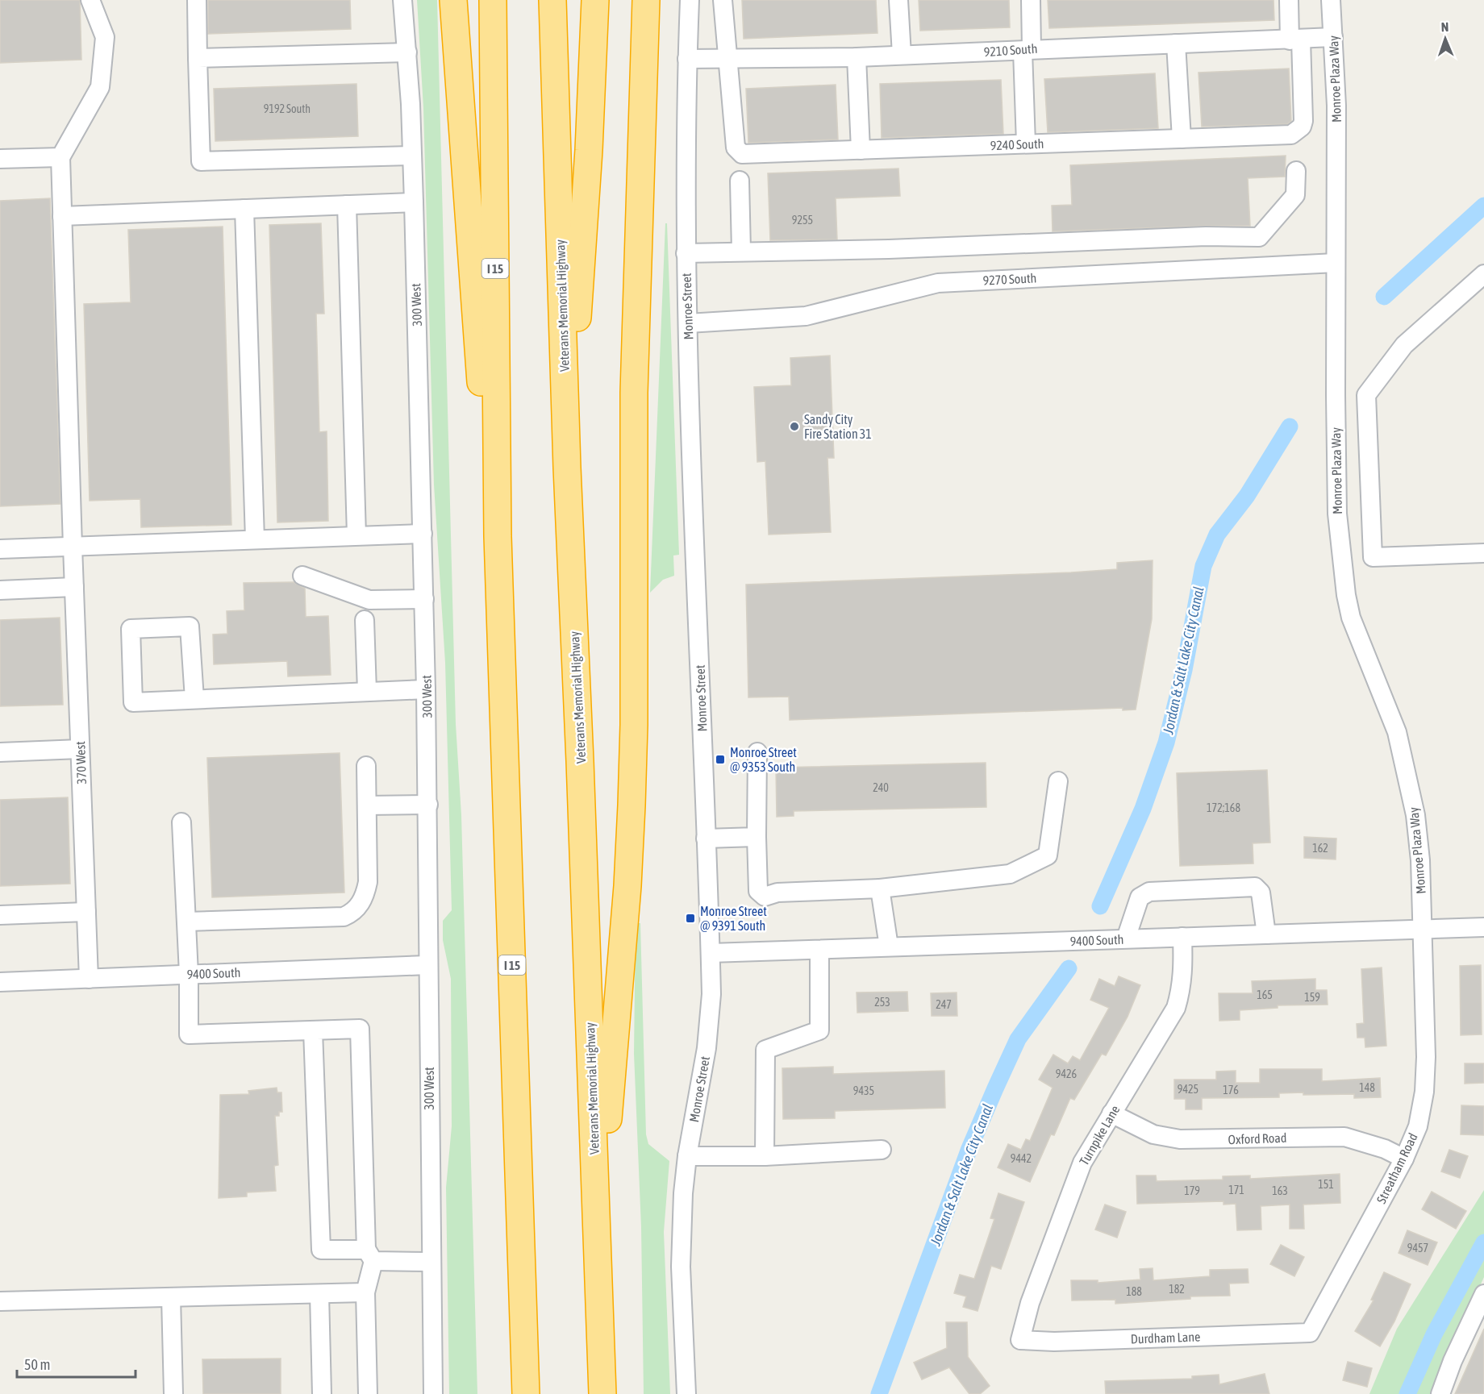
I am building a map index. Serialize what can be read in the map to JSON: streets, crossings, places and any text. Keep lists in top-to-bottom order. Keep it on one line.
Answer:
{"streets":{"highway":["I 15","Veterans Memorial Highway"],"street":["9210 South","Monroe Plaza Way","9240 South","9270 South","300 West","Monroe Street","370 West","9400 South","Turnpike Lane","Oxford Road","Streatham Road","Durdham Lane"]},"crossings":[["9210 South","Monroe Plaza Way"],["9210 South","9240 South"],["9210 South","Monroe Street"],["Monroe Plaza Way","9270 South"],["Monroe Plaza Way","9400 South"],["Monroe Plaza Way","Streatham Road"],["9270 South","Monroe Street"],["300 West","9400 South"],["Monroe Street","9400 South"],["370 West","9400 South"],["9400 South","Turnpike Lane"],["9400 South","Streatham Road"],["Turnpike Lane","Oxford Road"],["Turnpike Lane","Durdham Lane"],["Oxford Road","Streatham Road"],["Streatham Road","Durdham Lane"]],"water":["Jordan & Salt Lake City Canal"],"places":{"other":["Sandy City Fire Station 31"],"transit":["Monroe Street @ 9353 South","Monroe Street @ 9391 South"]},"house_numbers":["9192 South","9255","240","172;168","162","165","159","253","247","9426","148","9425","176","9435","9442","151","171","179","163","9457","182","188"],"scale_bar":"50 m","north":"top"}
